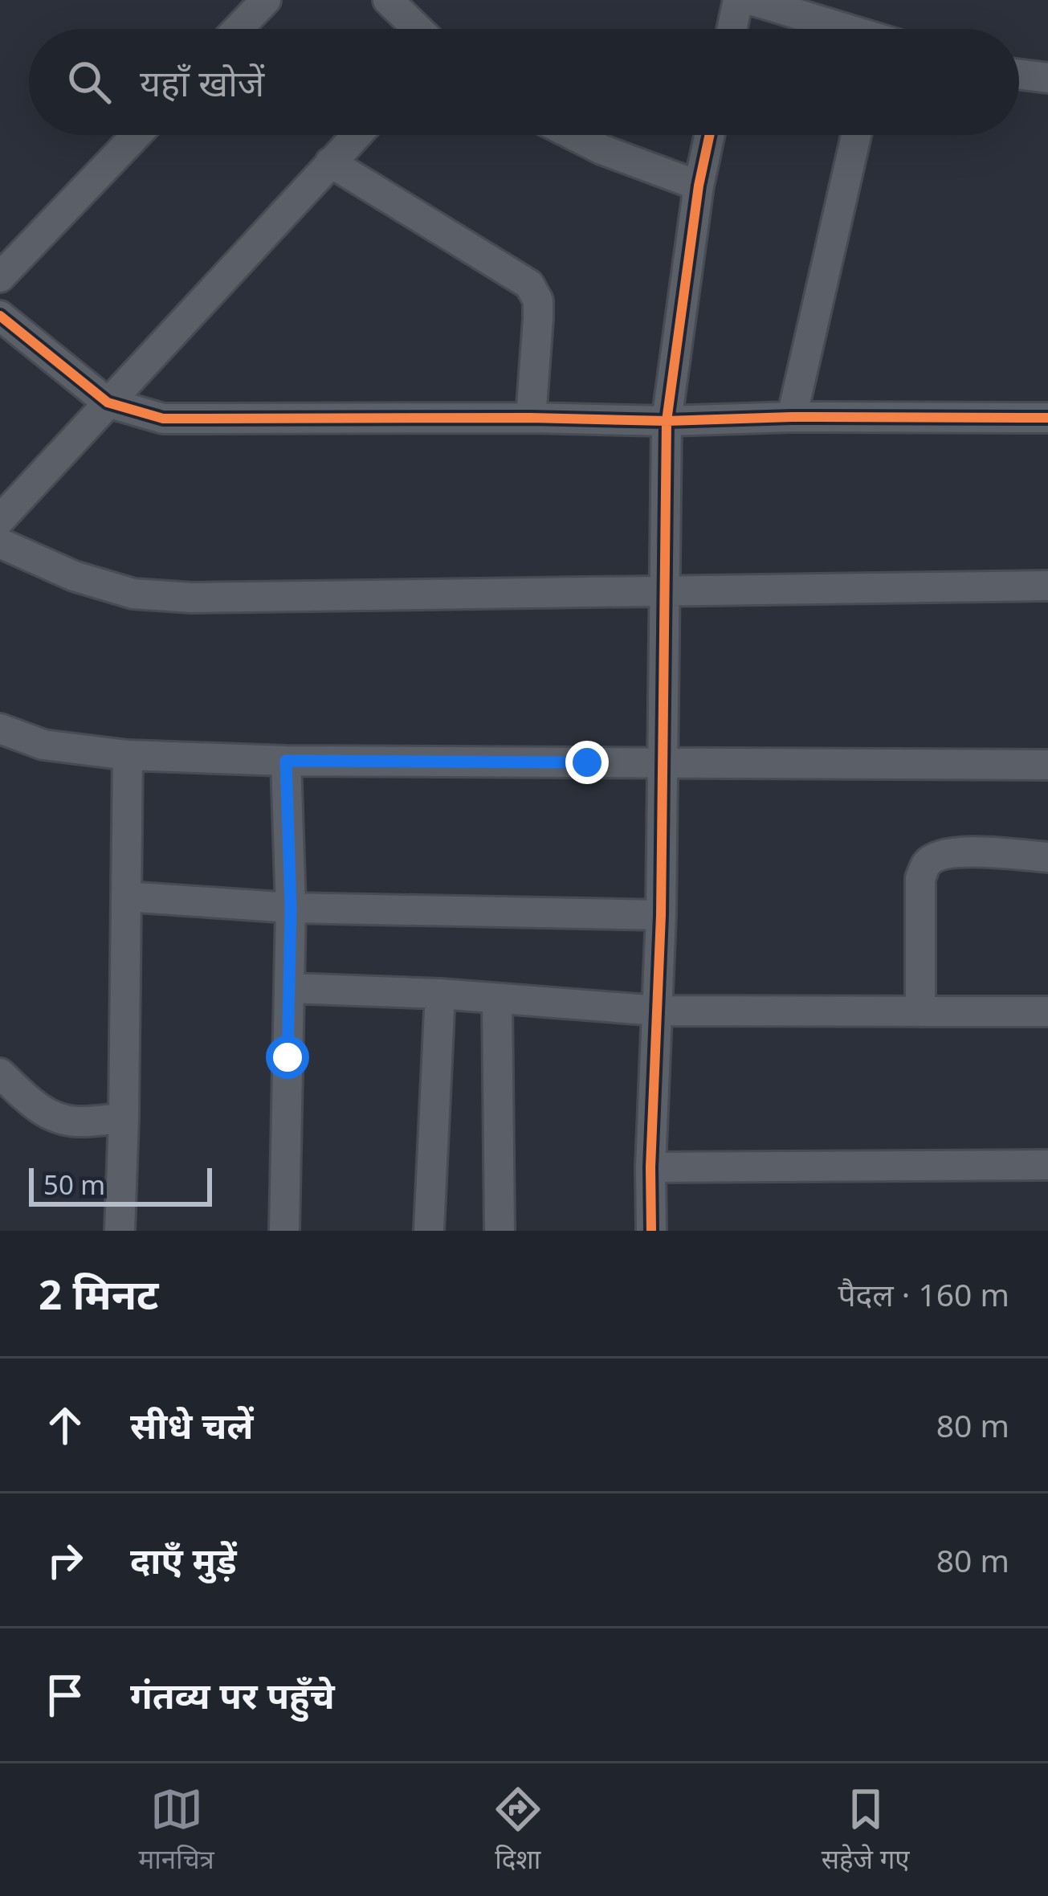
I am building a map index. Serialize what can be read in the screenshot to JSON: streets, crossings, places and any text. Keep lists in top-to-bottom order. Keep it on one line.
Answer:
{"scale_bar":"50 m","page":{"search":"यहाँ खोजें","scale":"50 m","heading":["2 मिनट","पैदल · 160 m"],"list":[["सीधे चलें","80 m"],["दाएँ मुड़ें","80 m"],"गंतव्य पर पहुँचे"],"nav":["मानचित्र","दिशा","सहेजे गए"]}}
